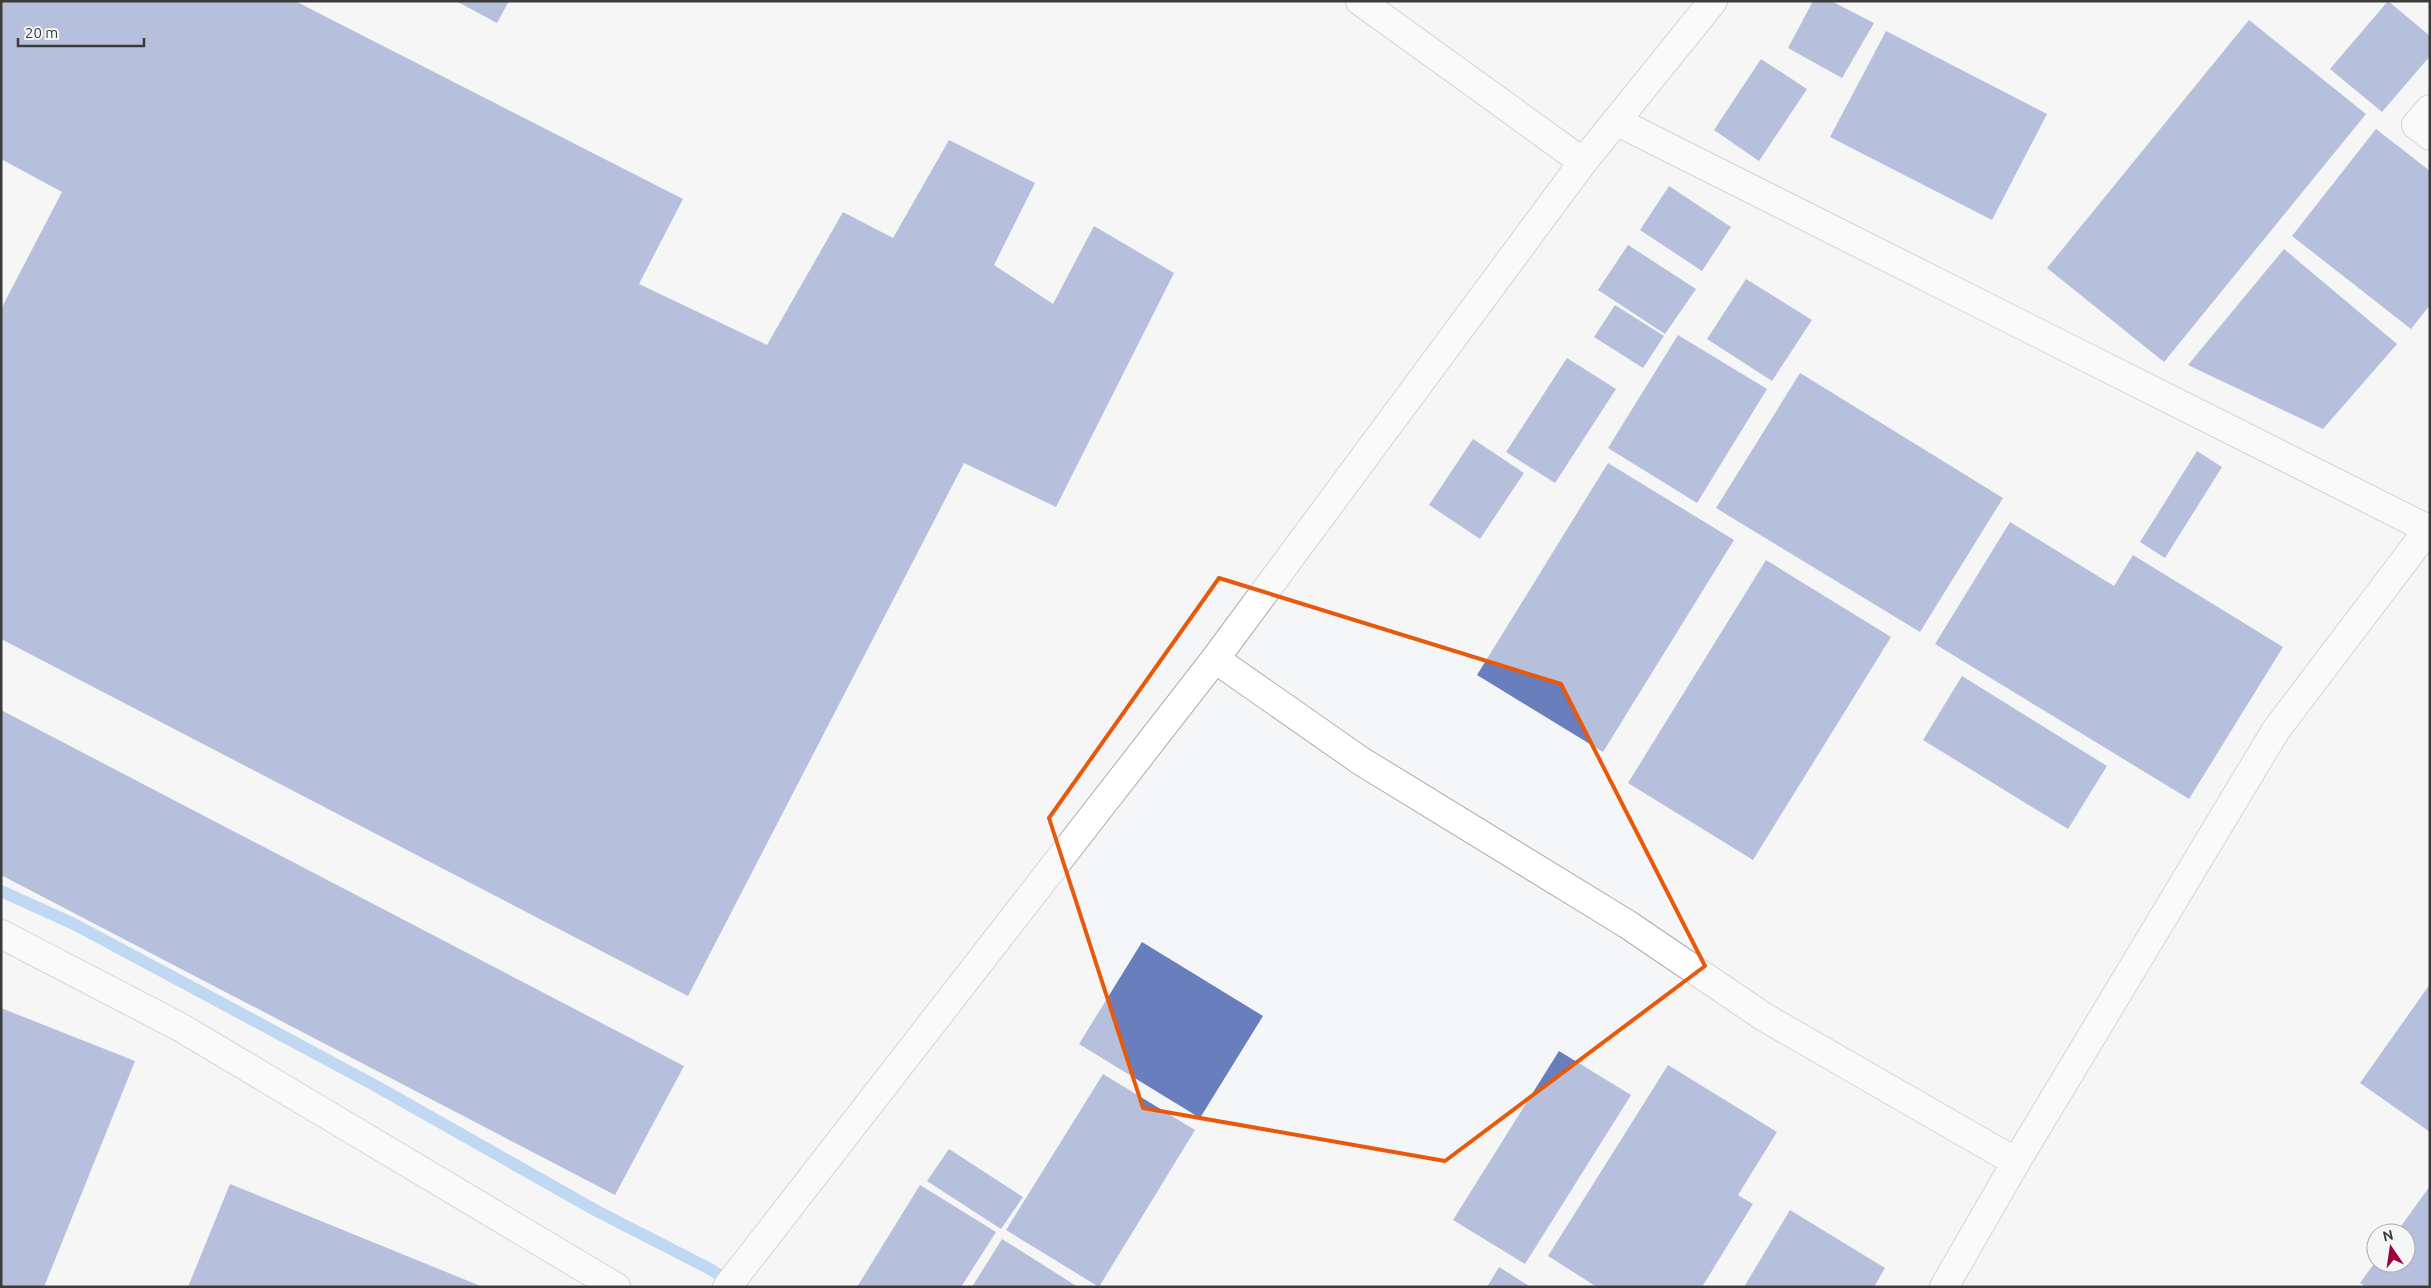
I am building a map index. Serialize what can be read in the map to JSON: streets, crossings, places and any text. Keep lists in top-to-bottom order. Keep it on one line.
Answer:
{"scale_bar":"20 m","north":"top"}
